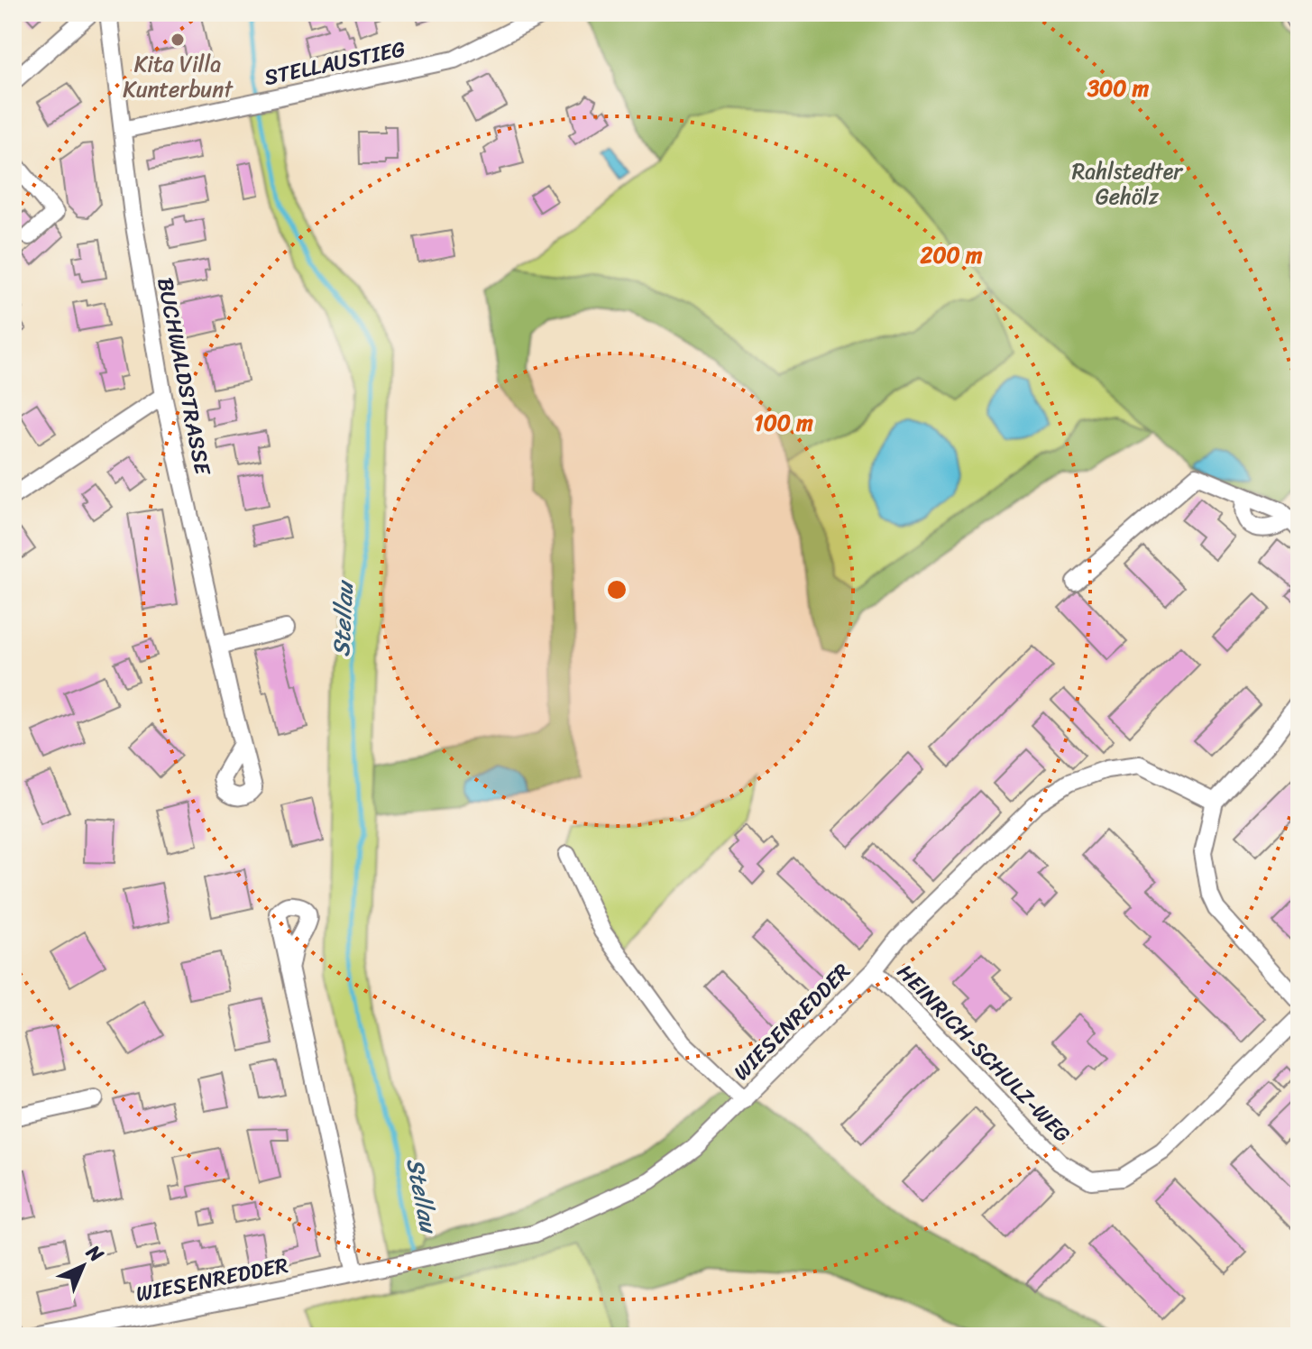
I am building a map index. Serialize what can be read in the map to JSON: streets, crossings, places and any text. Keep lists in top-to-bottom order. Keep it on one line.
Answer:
{"streets":{"street":["STELLAUSTIEG","BUCHWALDSTRASSE","WIESENREDDER","HEINRICH-SCHULZ-WEG"]},"crossings":[["STELLAUSTIEG","BUCHWALDSTRASSE"],["WIESENREDDER","HEINRICH-SCHULZ-WEG"]],"water":["Stellau"],"parks":["Rahlstedter Gehölz"],"places":["Kita Villa Kunterbunt"],"north":"top right","rings":["300 m","200 m","100 m"]}
